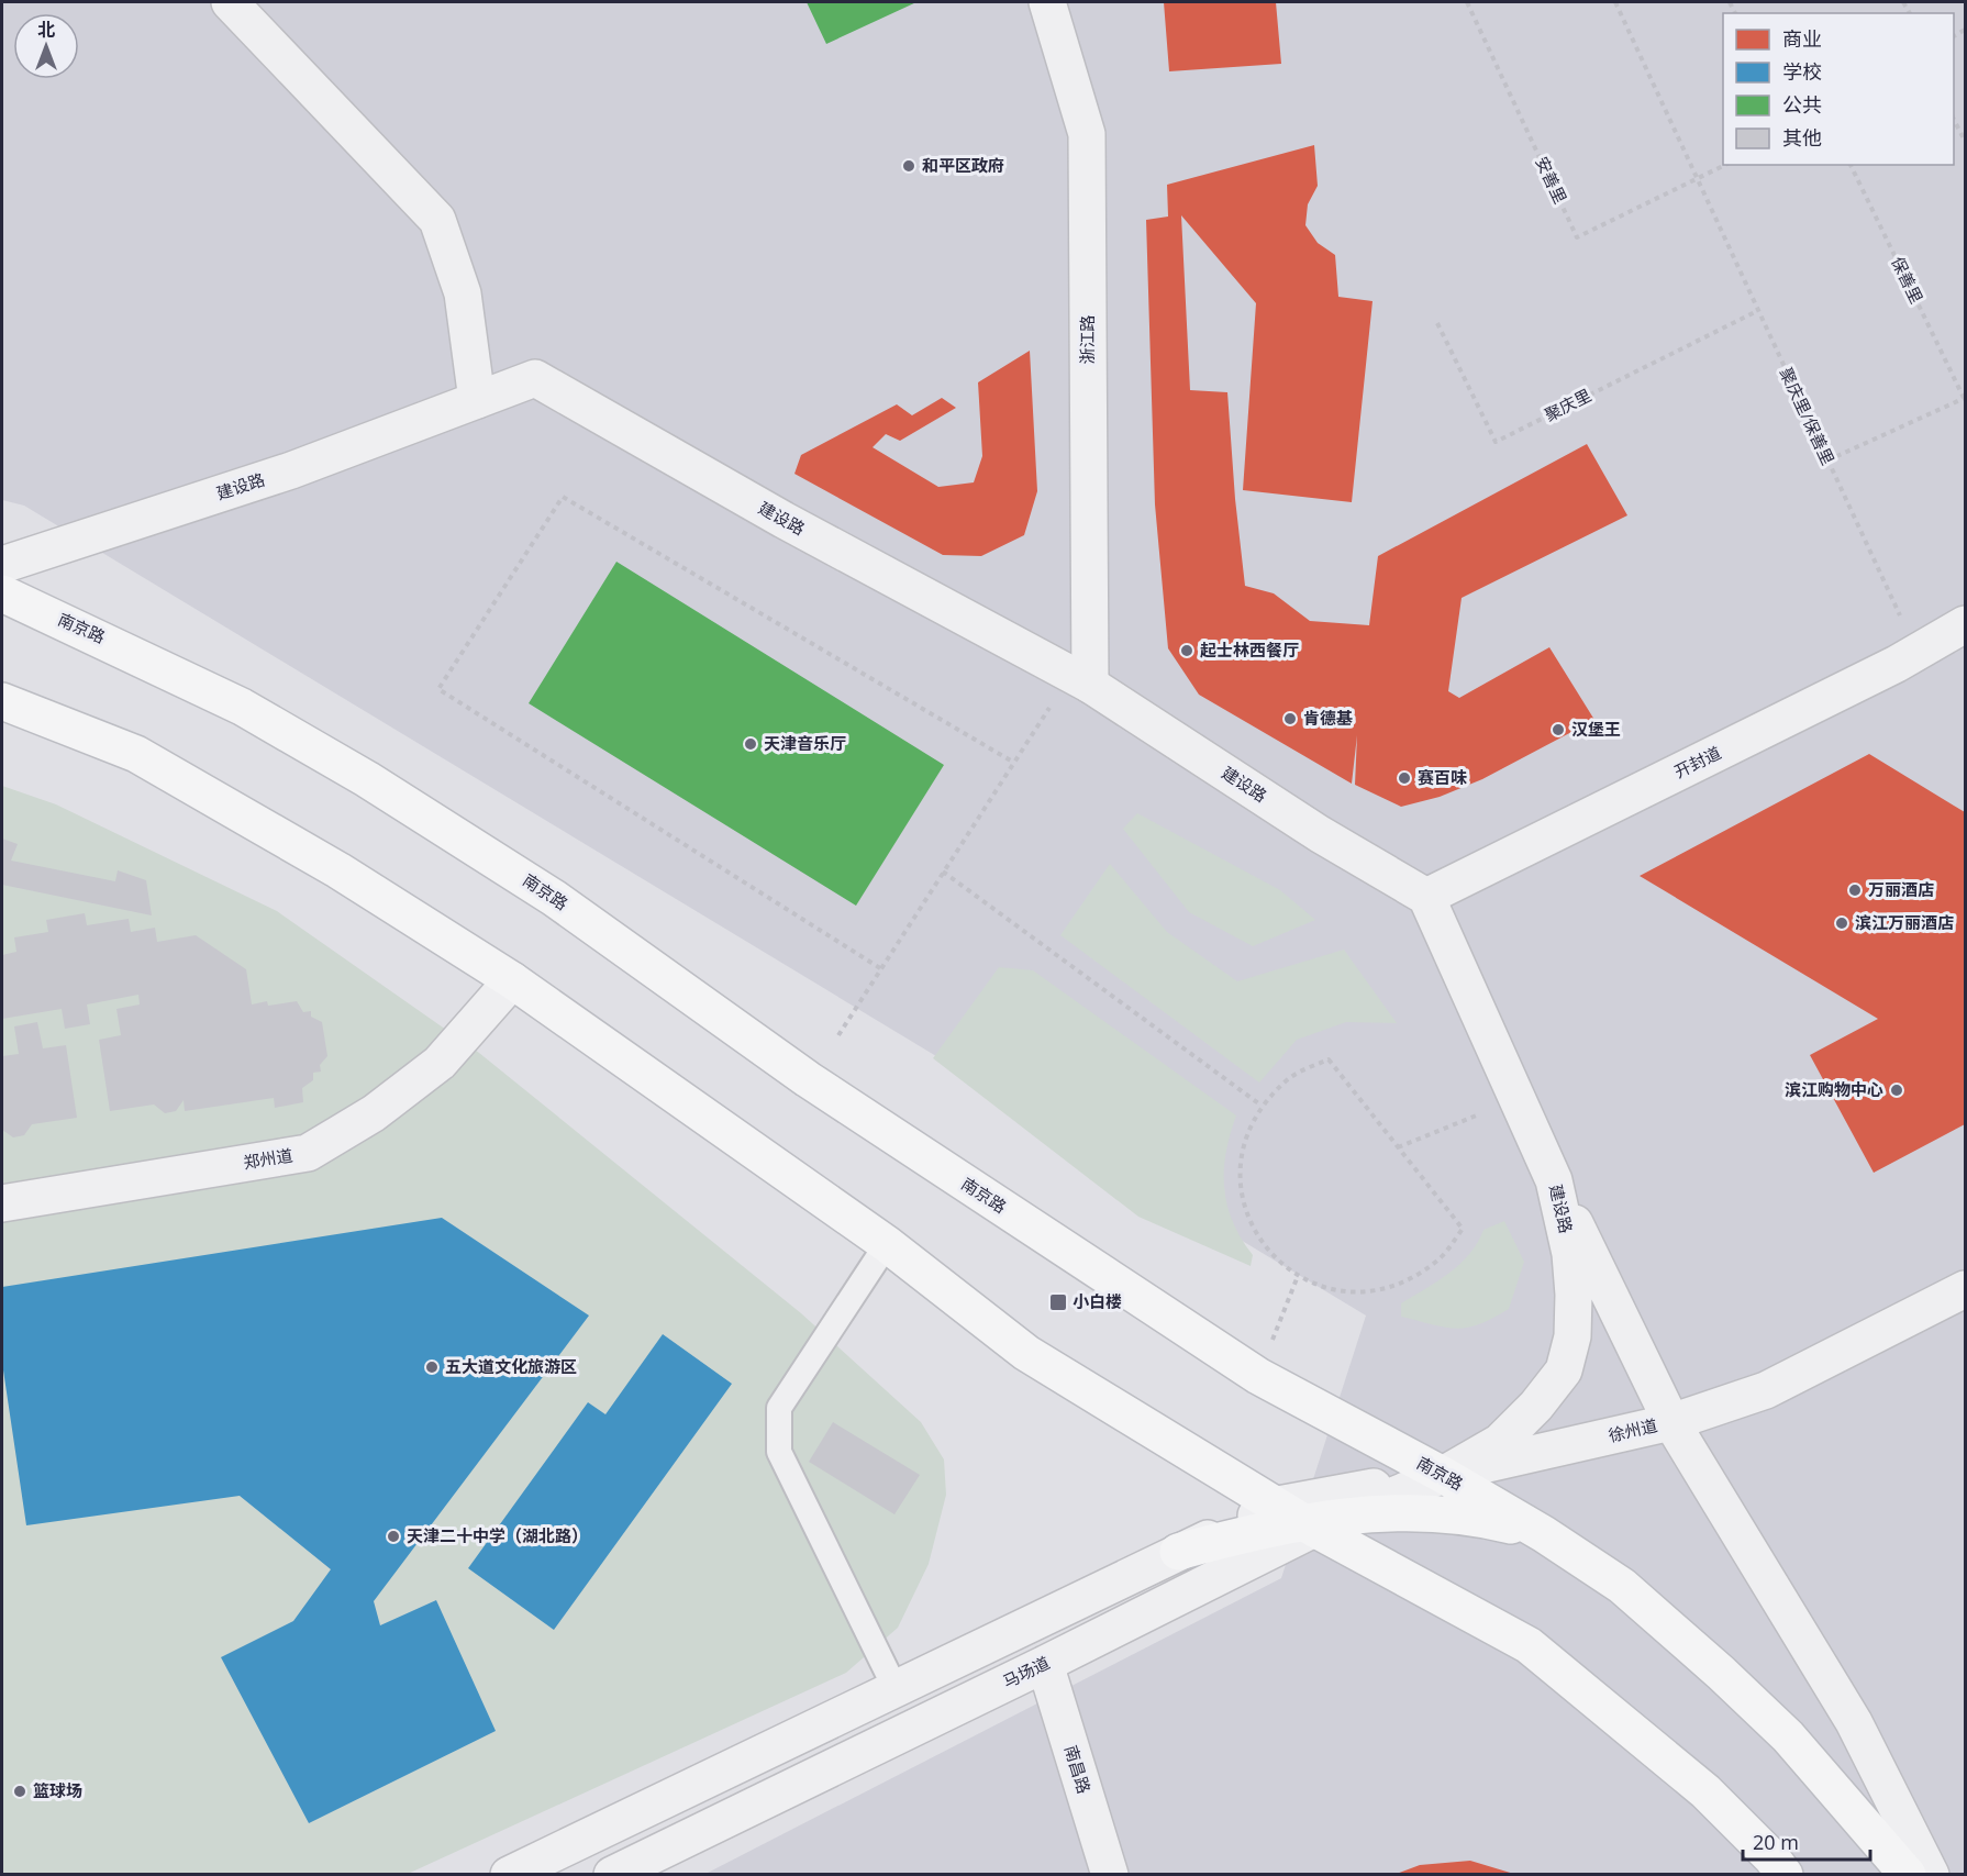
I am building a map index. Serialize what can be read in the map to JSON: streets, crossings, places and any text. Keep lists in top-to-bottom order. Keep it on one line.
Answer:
{"streets":{"main road":["南京路"],"street":["浙江路","建设路","开封道","郑州道","徐州道","马场道","南昌路"],"path":["安善里","保善里","聚庆里","聚庆里/保善里"]},"crossings":[["安善里","聚庆里/保善里"],["保善里","聚庆里/保善里"],["浙江路","建设路"],["聚庆里","聚庆里/保善里"],["聚庆里/保善里","开封道"],["建设路","南京路"],["建设路","开封道"],["建设路","徐州道"],["建设路","马场道"],["南京路","徐州道"],["南京路","马场道"],["徐州道","马场道"],["马场道","南昌路"]],"places":{"other":["和平区政府","起士林西餐厅","肯德基","汉堡王","天津音乐厅","赛百味","万丽酒店","滨江万丽酒店","滨江购物中心","五大道文化旅游区","天津二十中学（湖北路）","篮球场"],"transit":["小白楼"]},"legend":["商业","学校","公共","其他"],"scale_bar":"20 m","north":"top"}
